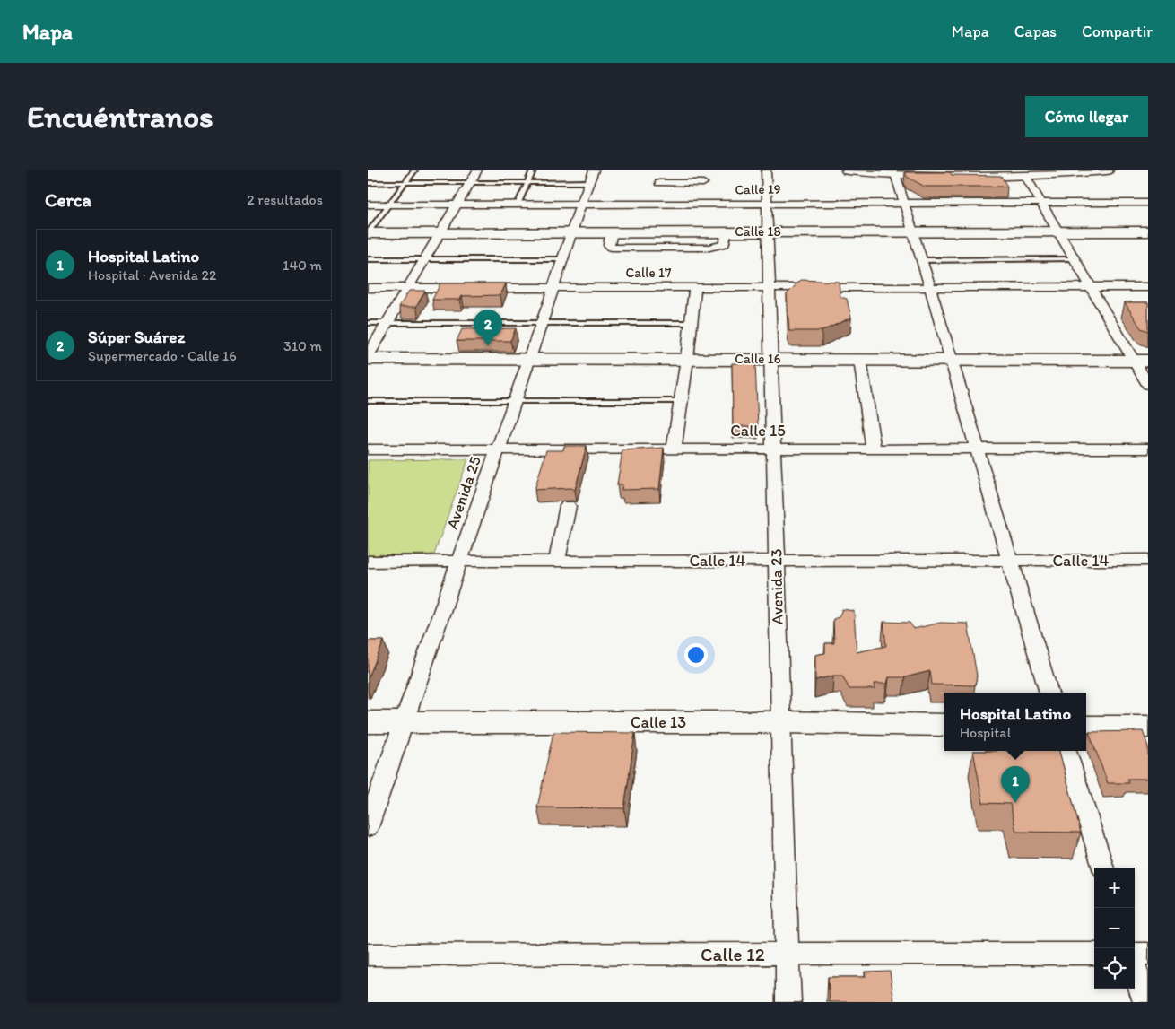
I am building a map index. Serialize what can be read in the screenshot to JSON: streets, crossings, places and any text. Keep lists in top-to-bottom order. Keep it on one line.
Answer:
{"streets":{"street":["Calle 19","Calle 18","Calle 17","Calle 16","Calle 15","Avenida 25","Calle 14","Avenida 23","Calle 13","Calle 12"]},"crossings":[["Calle 19","Avenida 25"],["Calle 19","Avenida 23"],["Calle 18","Avenida 25"],["Calle 18","Avenida 23"],["Calle 17","Avenida 25"],["Calle 17","Avenida 23"],["Calle 16","Avenida 25"],["Calle 16","Avenida 23"],["Calle 15","Avenida 25"],["Calle 15","Avenida 23"],["Avenida 25","Calle 14"],["Avenida 25","Calle 13"],["Calle 14","Avenida 23"],["Avenida 23","Calle 13"],["Avenida 23","Calle 12"]],"page":{"header":"Mapa","nav":["Mapa","Capas","Compartir"],"buttons":"Cómo llegar","title":"Encuéntranos","heading":["Cerca","2 resultados"],"list":[{"mark":"1","name":"Hospital Latino","note":"Hospital · Avenida 22","value":"140 m"},{"mark":"2","name":"Súper Suárez","note":"Supermercado · Calle 16","value":"310 m"}],"pins":["2","1"],"popup":["Hospital Latino","Hospital"],"map_buttons":["+","−"]}}
